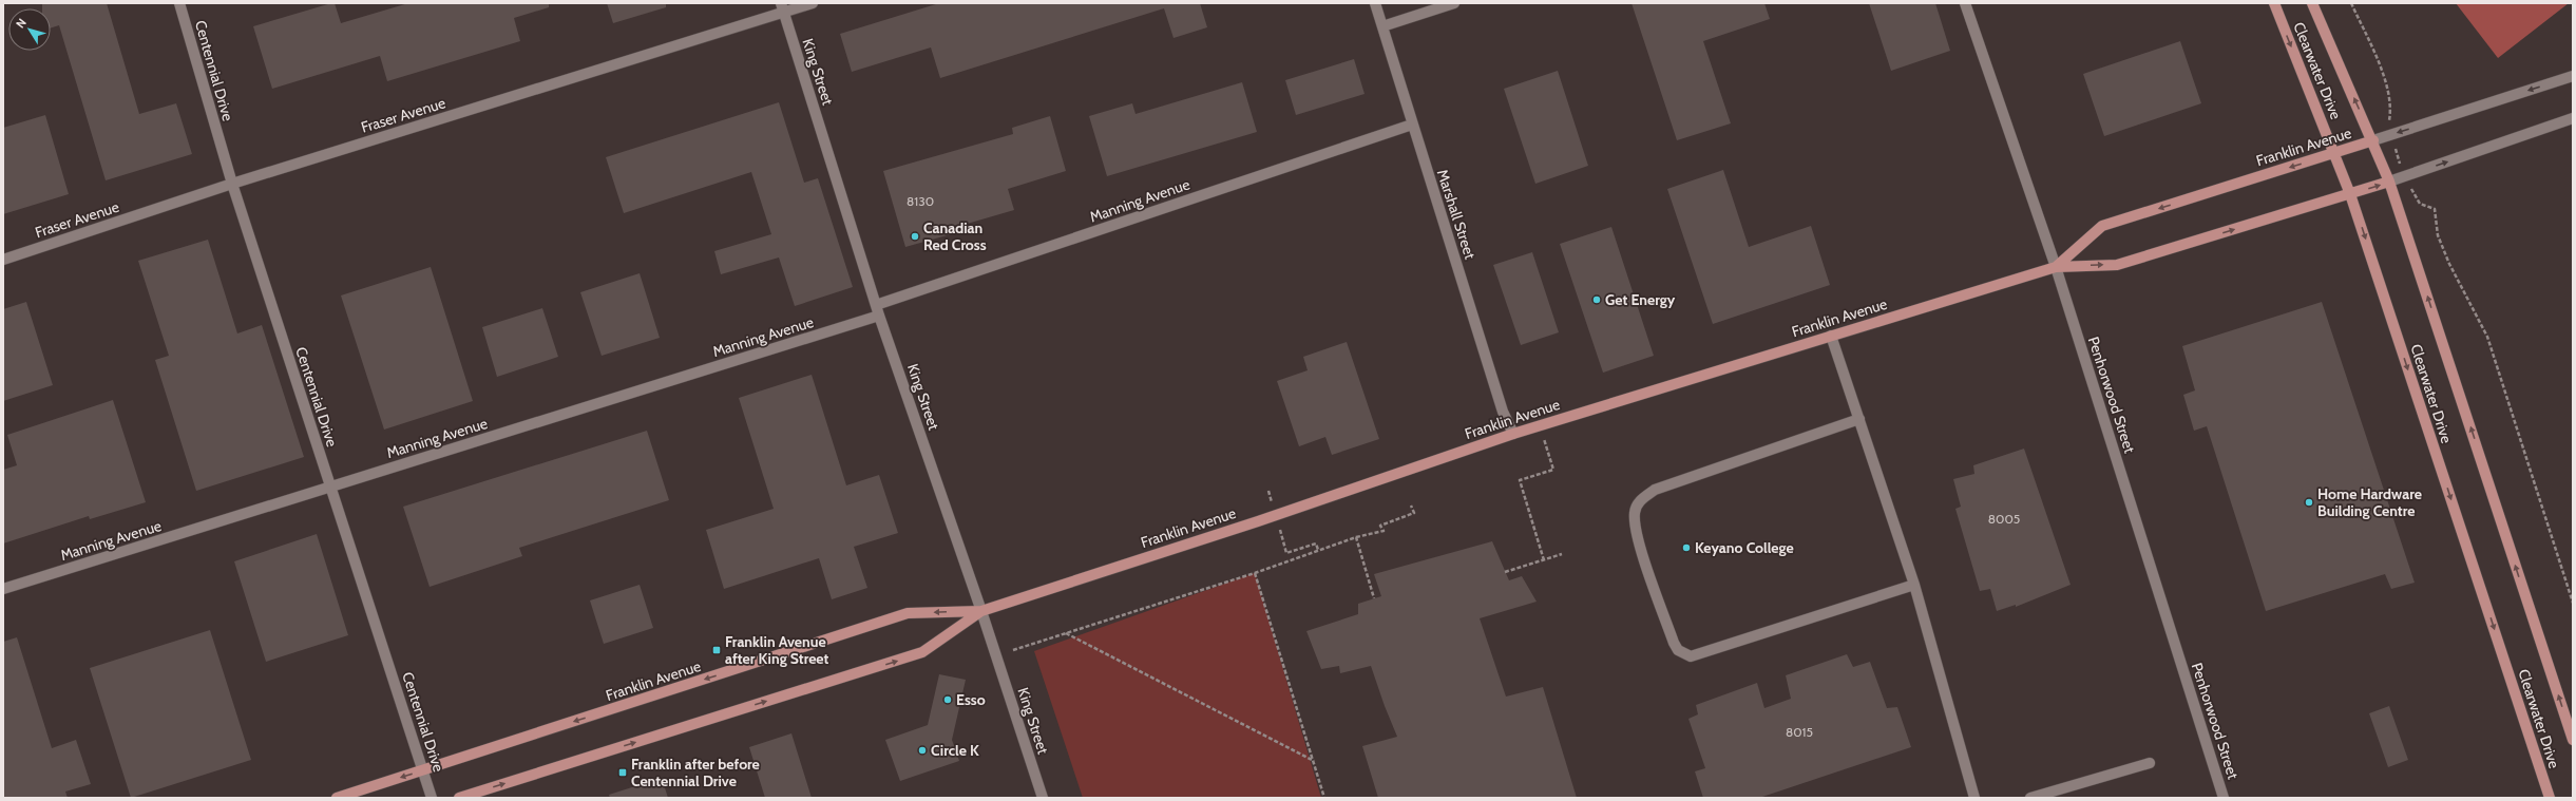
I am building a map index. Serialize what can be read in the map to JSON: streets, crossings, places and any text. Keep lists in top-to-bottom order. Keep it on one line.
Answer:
{"streets":{"main road":["Clearwater Drive","Franklin Avenue"],"street":["Centennial Drive","King Street","Fraser Avenue","Manning Avenue","Marshall Street","Penhorwood Street"]},"crossings":[["Centennial Drive","Fraser Avenue"],["Centennial Drive","Franklin Avenue"],["Centennial Drive","Manning Avenue"],["Clearwater Drive","Franklin Avenue"],["King Street","Fraser Avenue"],["King Street","Franklin Avenue"],["King Street","Manning Avenue"],["Franklin Avenue","Marshall Street"],["Franklin Avenue","Penhorwood Street"],["Manning Avenue","Marshall Street"]],"places":{"other":["Canadian Red Cross","Get Energy","Home Hardware Building Centre","Keyano College","Esso","Circle K"],"transit":["Franklin Avenue after King Street","Franklin after before Centennial Drive"]},"house_numbers":["8130","8005","8015"],"north":"top left"}
